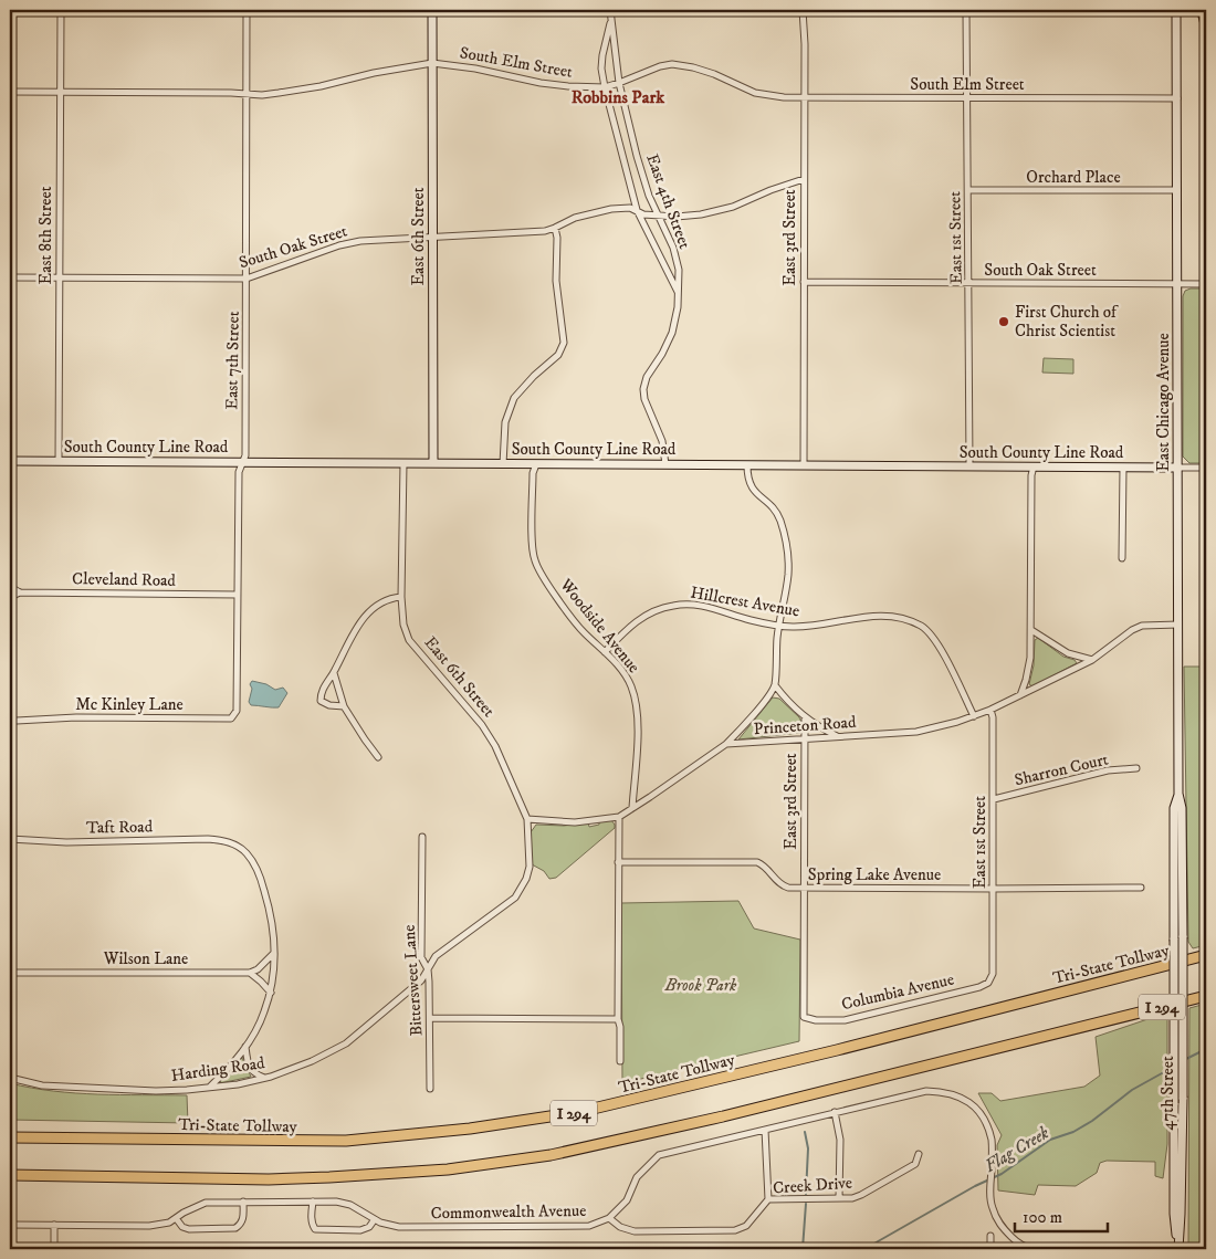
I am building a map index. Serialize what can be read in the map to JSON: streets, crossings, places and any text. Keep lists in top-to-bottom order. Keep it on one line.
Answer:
{"streets":{"highway":["Tri-State Tollway","I 294"],"main road":["East 6th Street","East Chicago Avenue","South County Line Road","47th Street"],"street":["South Elm Street","Orchard Place","East 4th Street","East 8th Street","East 3rd Street","East 1st Street","South Oak Street","East 7th Street","Cleveland Road","Hillcrest Avenue","Woodside Avenue","Mc Kinley Lane","Princeton Road","Sharron Court","Taft Road","Spring Lake Avenue","Wilson Lane","Bittersweet Lane","Columbia Avenue","Harding Road","Creek Drive","Commonwealth Avenue"]},"crossings":[["South Elm Street","East 4th Street"],["South Elm Street","East 8th Street"],["South Elm Street","East 6th Street"],["South Elm Street","East 3rd Street"],["South Elm Street","East 1st Street"],["South Elm Street","East 7th Street"],["South Elm Street","East Chicago Avenue"],["Orchard Place","East 1st Street"],["Orchard Place","East Chicago Avenue"],["East 4th Street","South Oak Street"],["East 4th Street","South County Line Road"],["East 8th Street","South Oak Street"],["East 8th Street","South County Line Road"],["East 6th Street","South Oak Street"],["East 6th Street","South County Line Road"],["East 6th Street","Bittersweet Lane"],["East 6th Street","Harding Road"],["East 3rd Street","South Oak Street"],["East 3rd Street","South County Line Road"],["East 3rd Street","Princeton Road"],["East 3rd Street","Spring Lake Avenue"],["East 3rd Street","Columbia Avenue"],["East 1st Street","South Oak Street"],["East 1st Street","South County Line Road"],["East 1st Street","Princeton Road"],["East 1st Street","Sharron Court"],["East 1st Street","Spring Lake Avenue"],["East 1st Street","Columbia Avenue"],["South Oak Street","East 7th Street"],["South Oak Street","East Chicago Avenue"],["East 7th Street","South County Line Road"],["East 7th Street","Cleveland Road"],["East 7th Street","Mc Kinley Lane"],["East Chicago Avenue","South County Line Road"],["East Chicago Avenue","Princeton Road"],["East Chicago Avenue","47th Street"],["South County Line Road","Woodside Avenue"],["Hillcrest Avenue","Woodside Avenue"],["Hillcrest Avenue","Princeton Road"],["Bittersweet Lane","Harding Road"],["Creek Drive","Commonwealth Avenue"]],"districts":["Robbins Park"],"water":["Flag Creek"],"parks":["Brook Park"],"places":["First Church of Christ Scientist"],"scale_bar":"100 m"}
